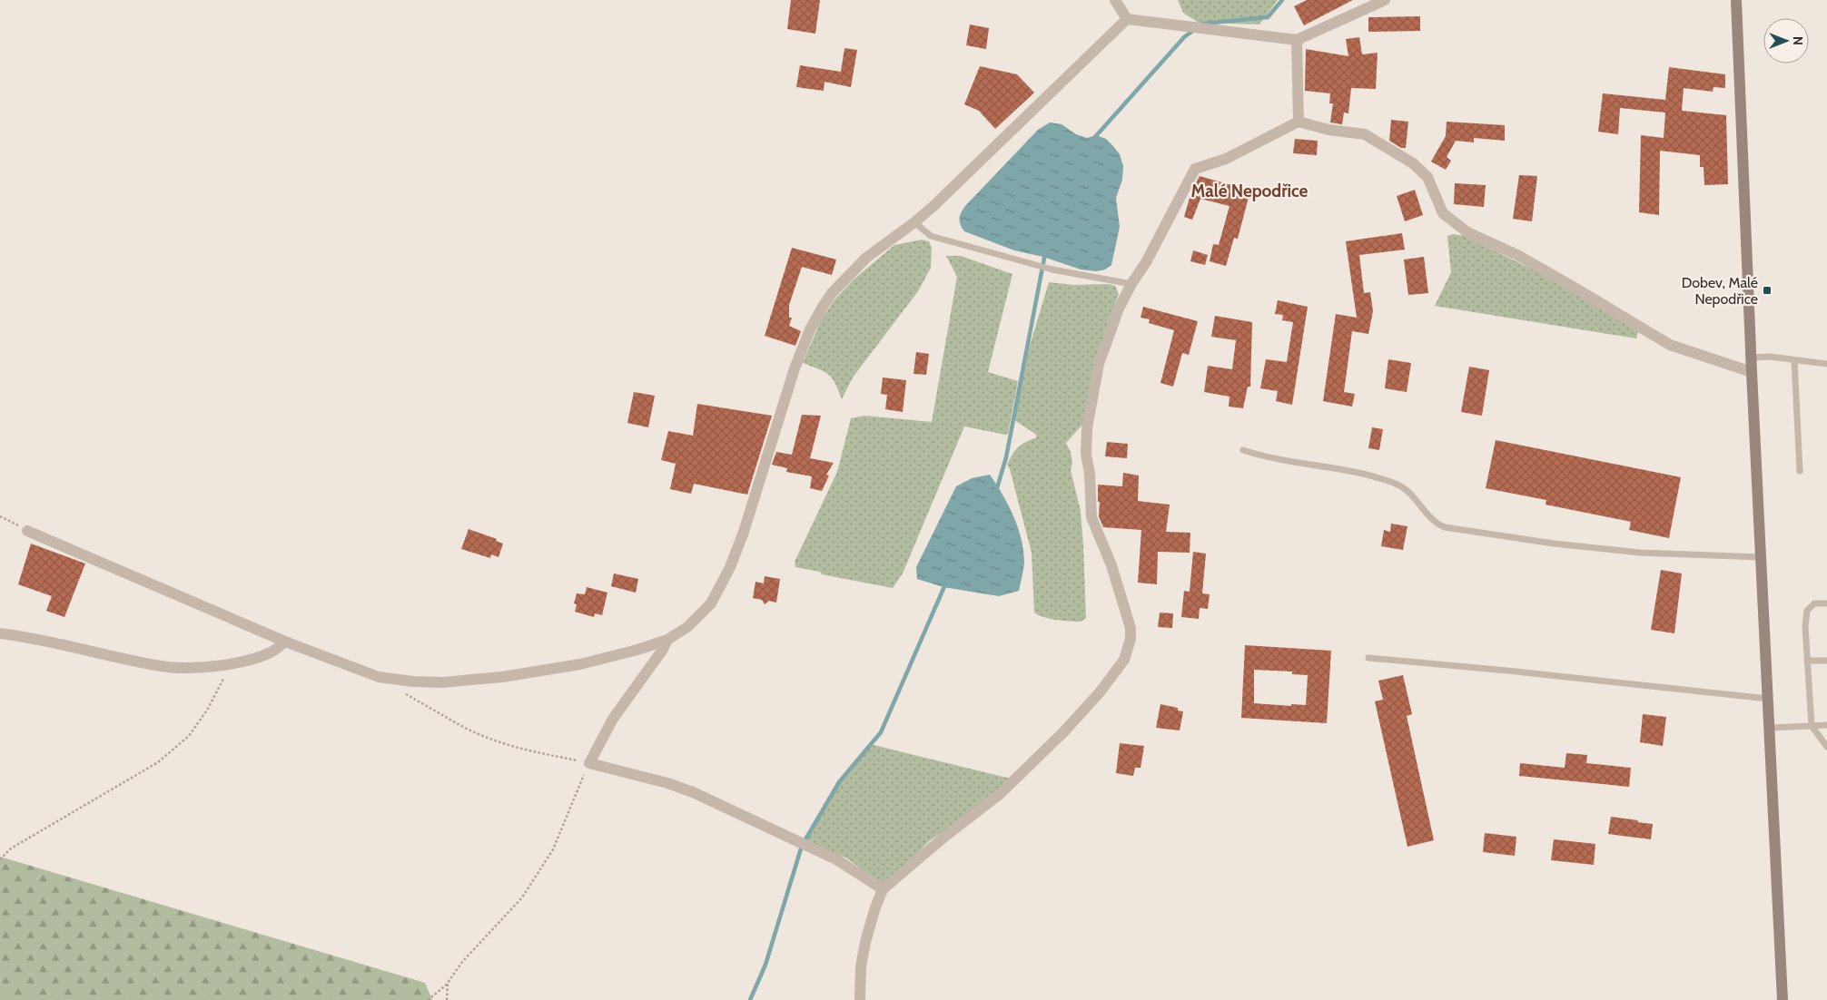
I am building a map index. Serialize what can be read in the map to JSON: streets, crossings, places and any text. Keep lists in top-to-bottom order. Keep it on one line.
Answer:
{"districts":["Malé Nepodřice"],"places":{"transit":["Dobev, Malé Nepodřice"]},"north":"right"}
